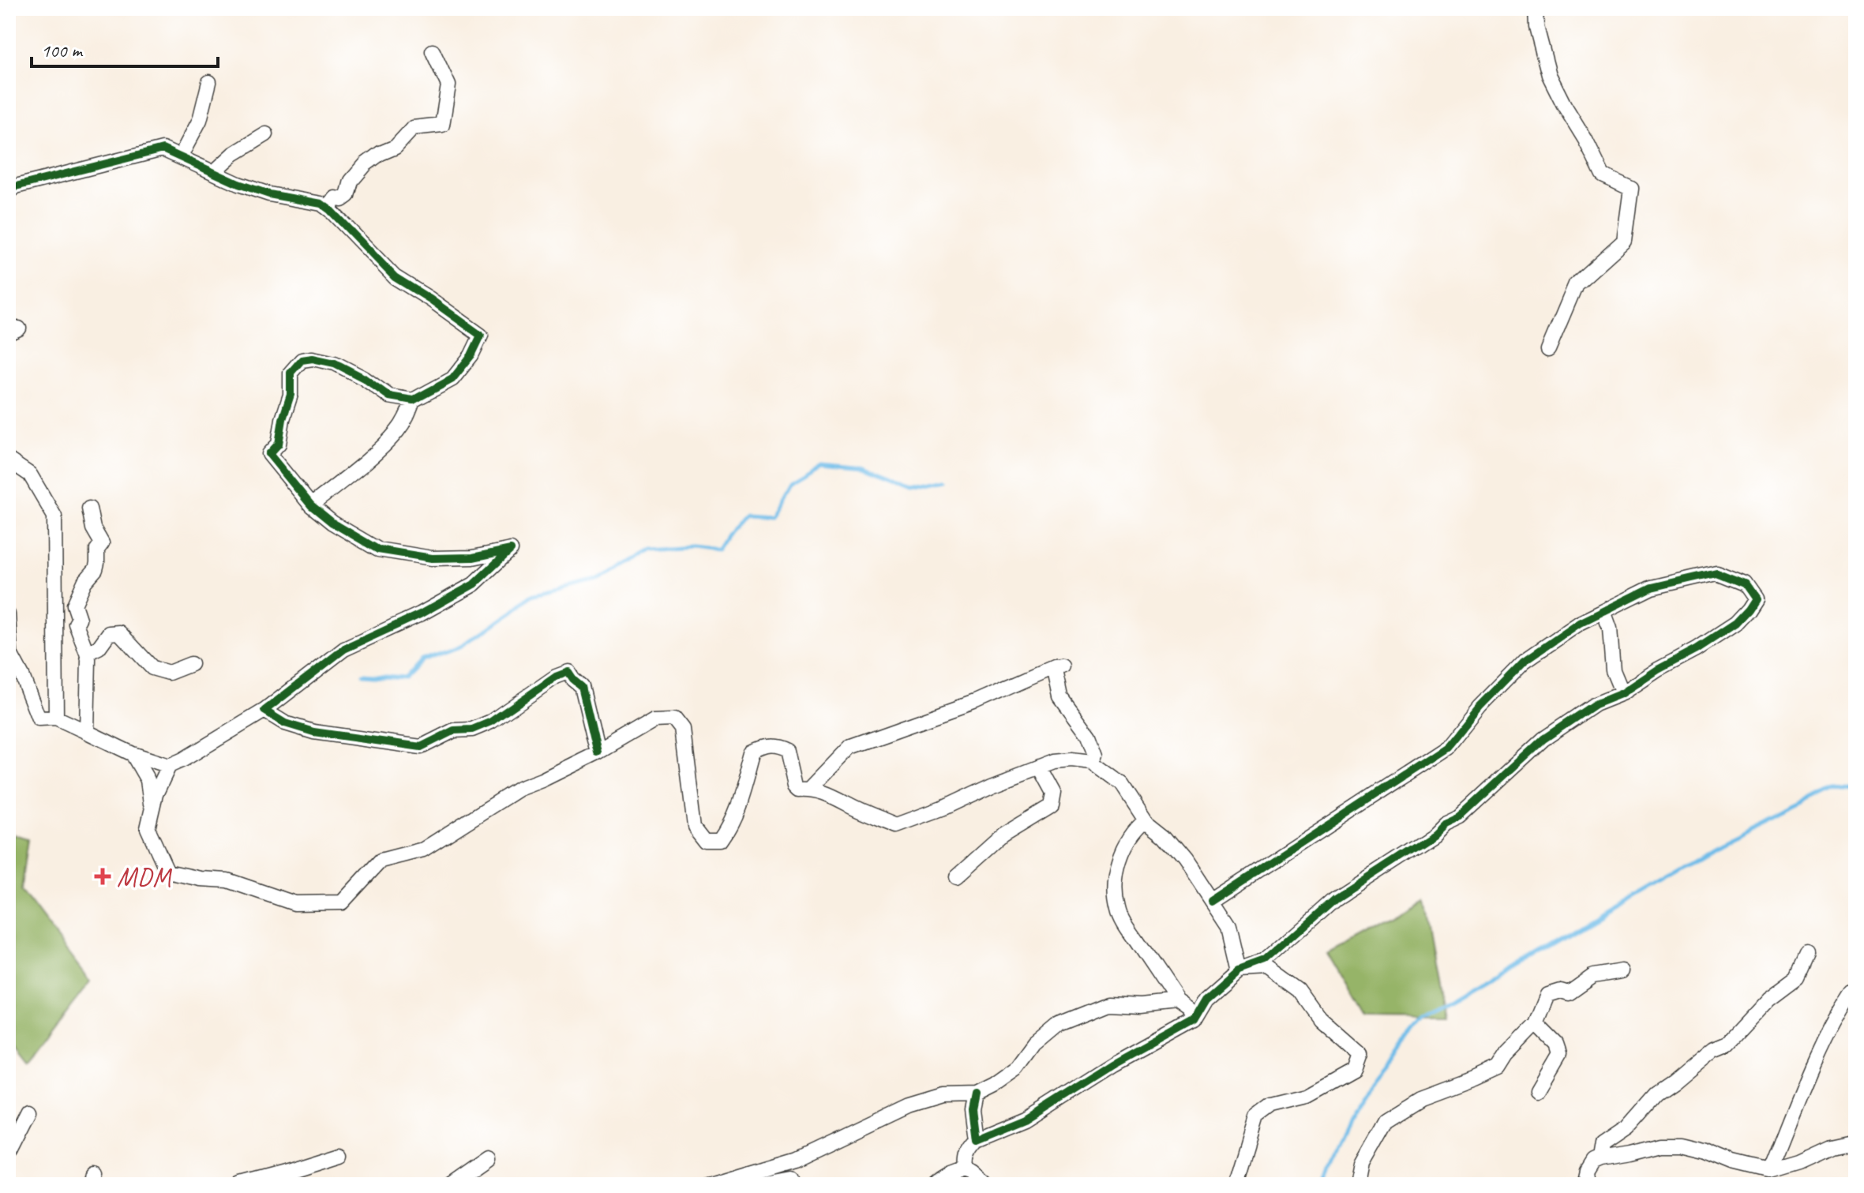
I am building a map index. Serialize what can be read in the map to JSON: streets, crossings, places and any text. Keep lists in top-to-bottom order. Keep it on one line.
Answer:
{"places":{"health":["MDM"]},"scale_bar":"100 m"}
